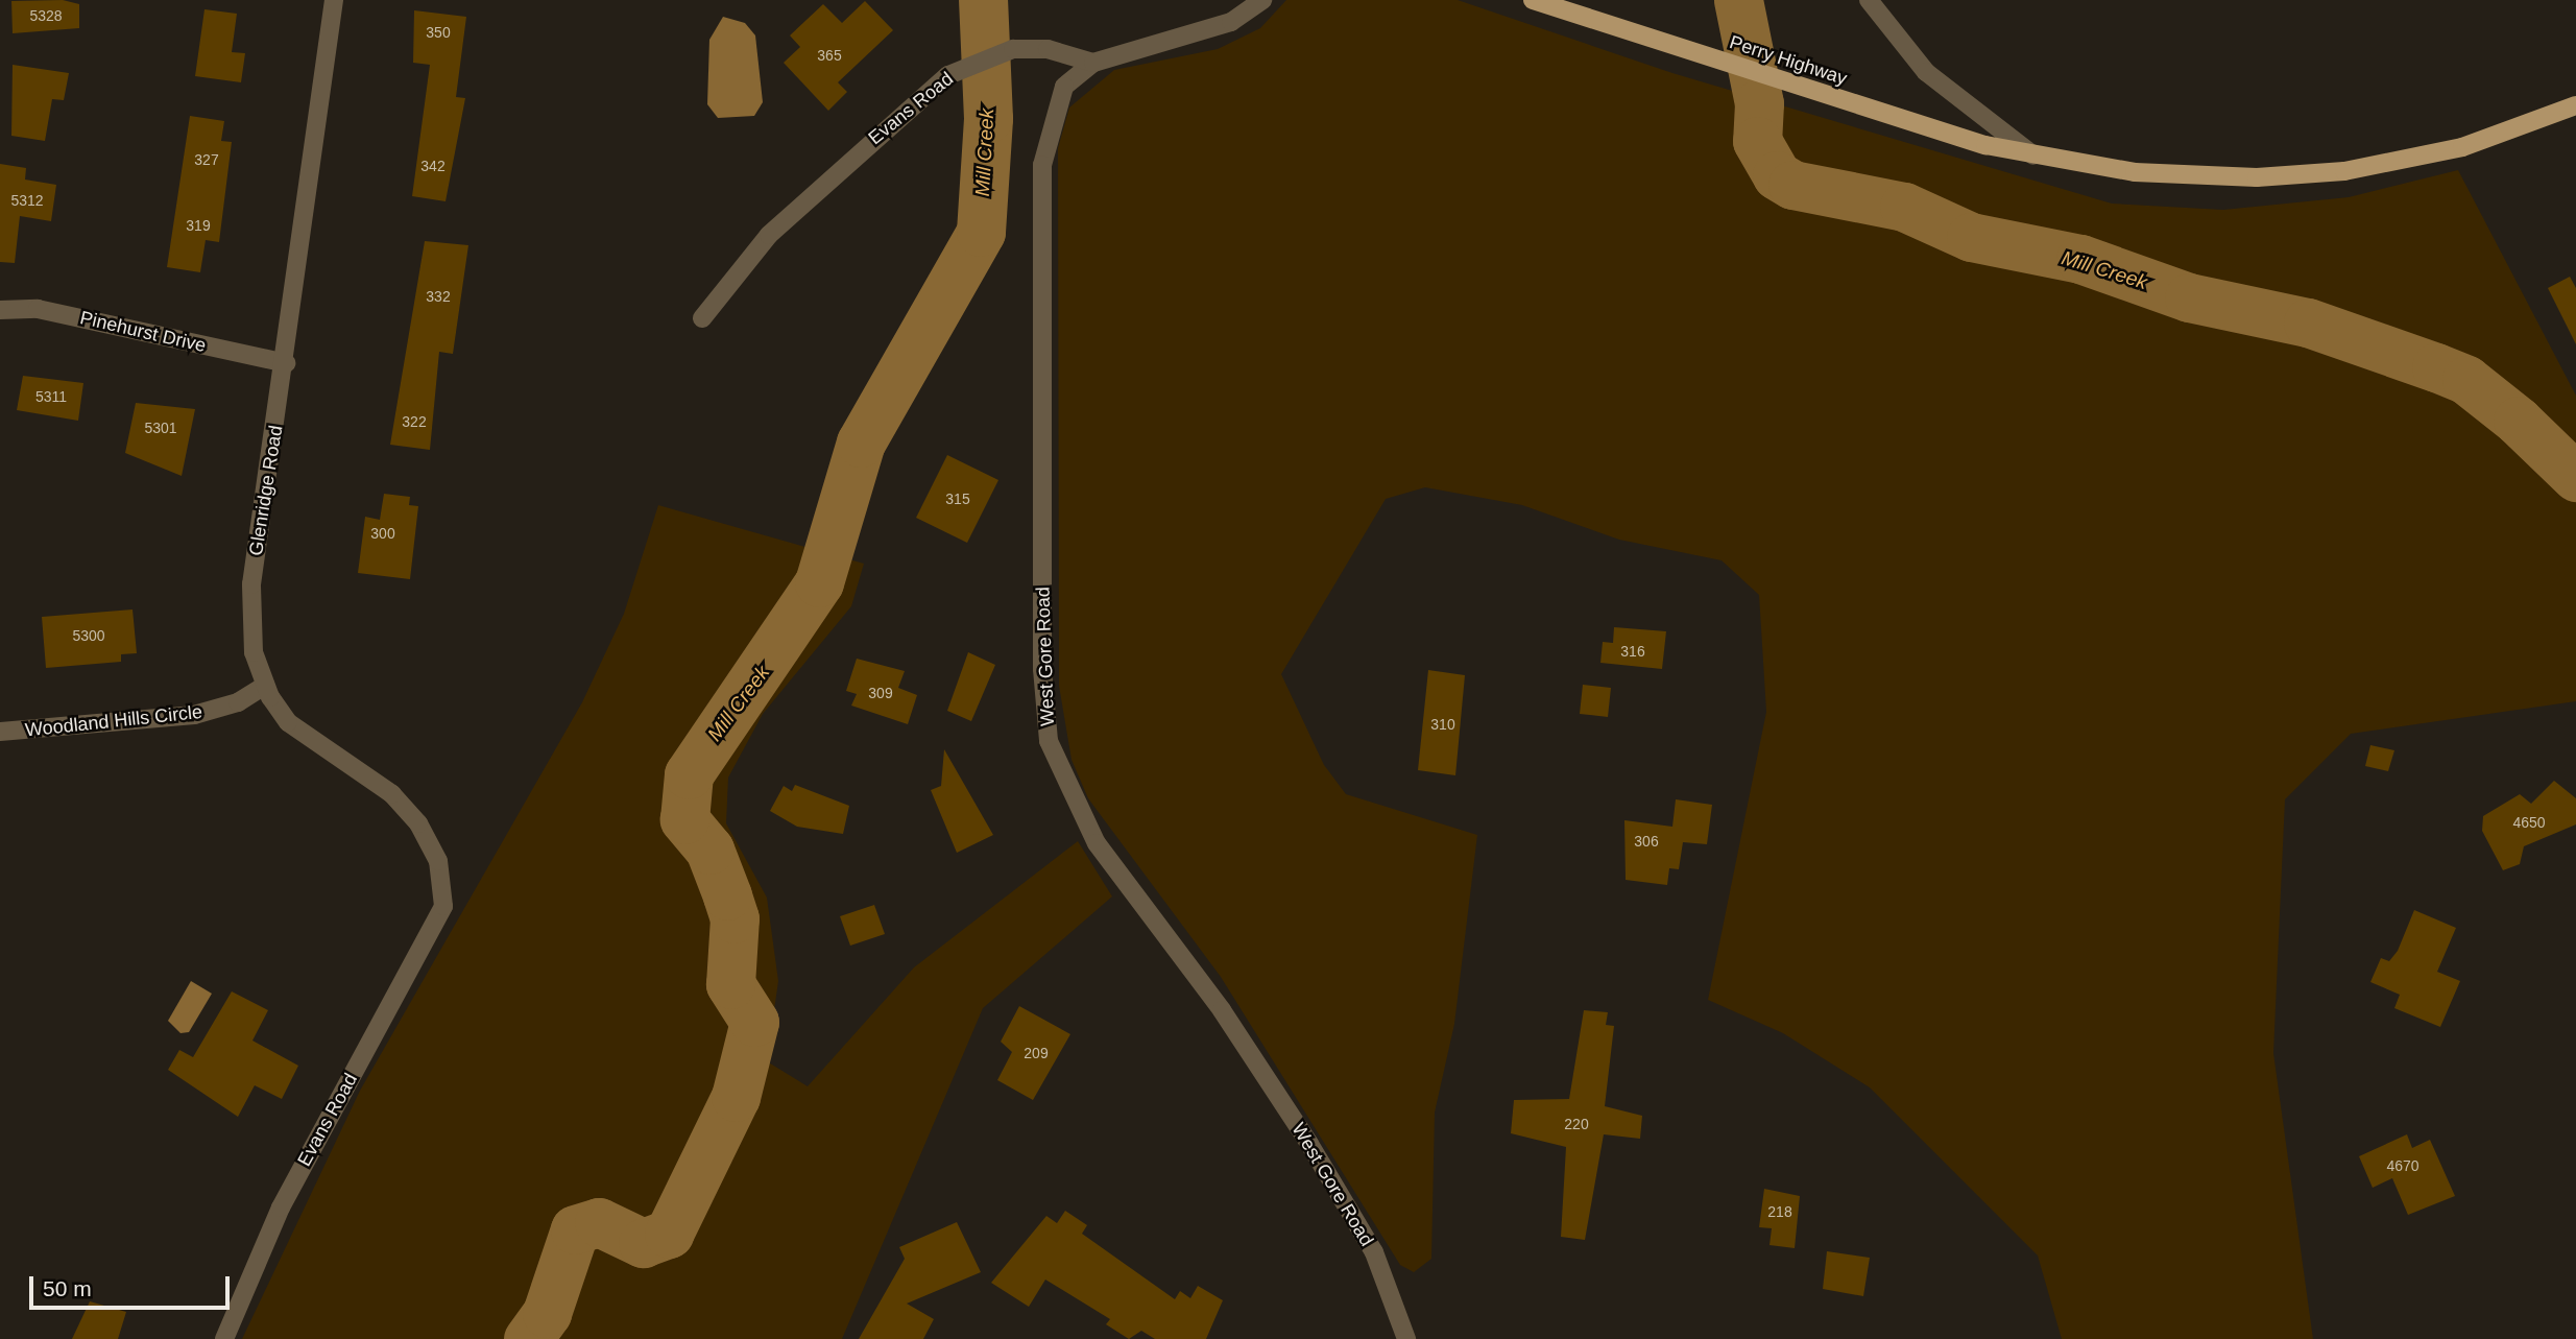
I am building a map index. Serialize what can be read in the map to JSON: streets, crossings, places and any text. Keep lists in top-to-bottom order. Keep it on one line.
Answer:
{"streets":{"main road":["Perry Highway"],"street":["Evans Road","Pinehurst Drive","Glenridge Road","West Gore Road","Woodland Hills Circle"]},"crossings":[["Evans Road","Glenridge Road"],["Evans Road","West Gore Road"],["Pinehurst Drive","Glenridge Road"],["Glenridge Road","Woodland Hills Circle"]],"water":["Mill Creek"],"house_numbers":["5328","350","365","327","342","5312","319","332","5311","322","5301","315","300","5300","316","309","310","4650","306","209","220","4670","218"],"scale_bar":"50 m"}
